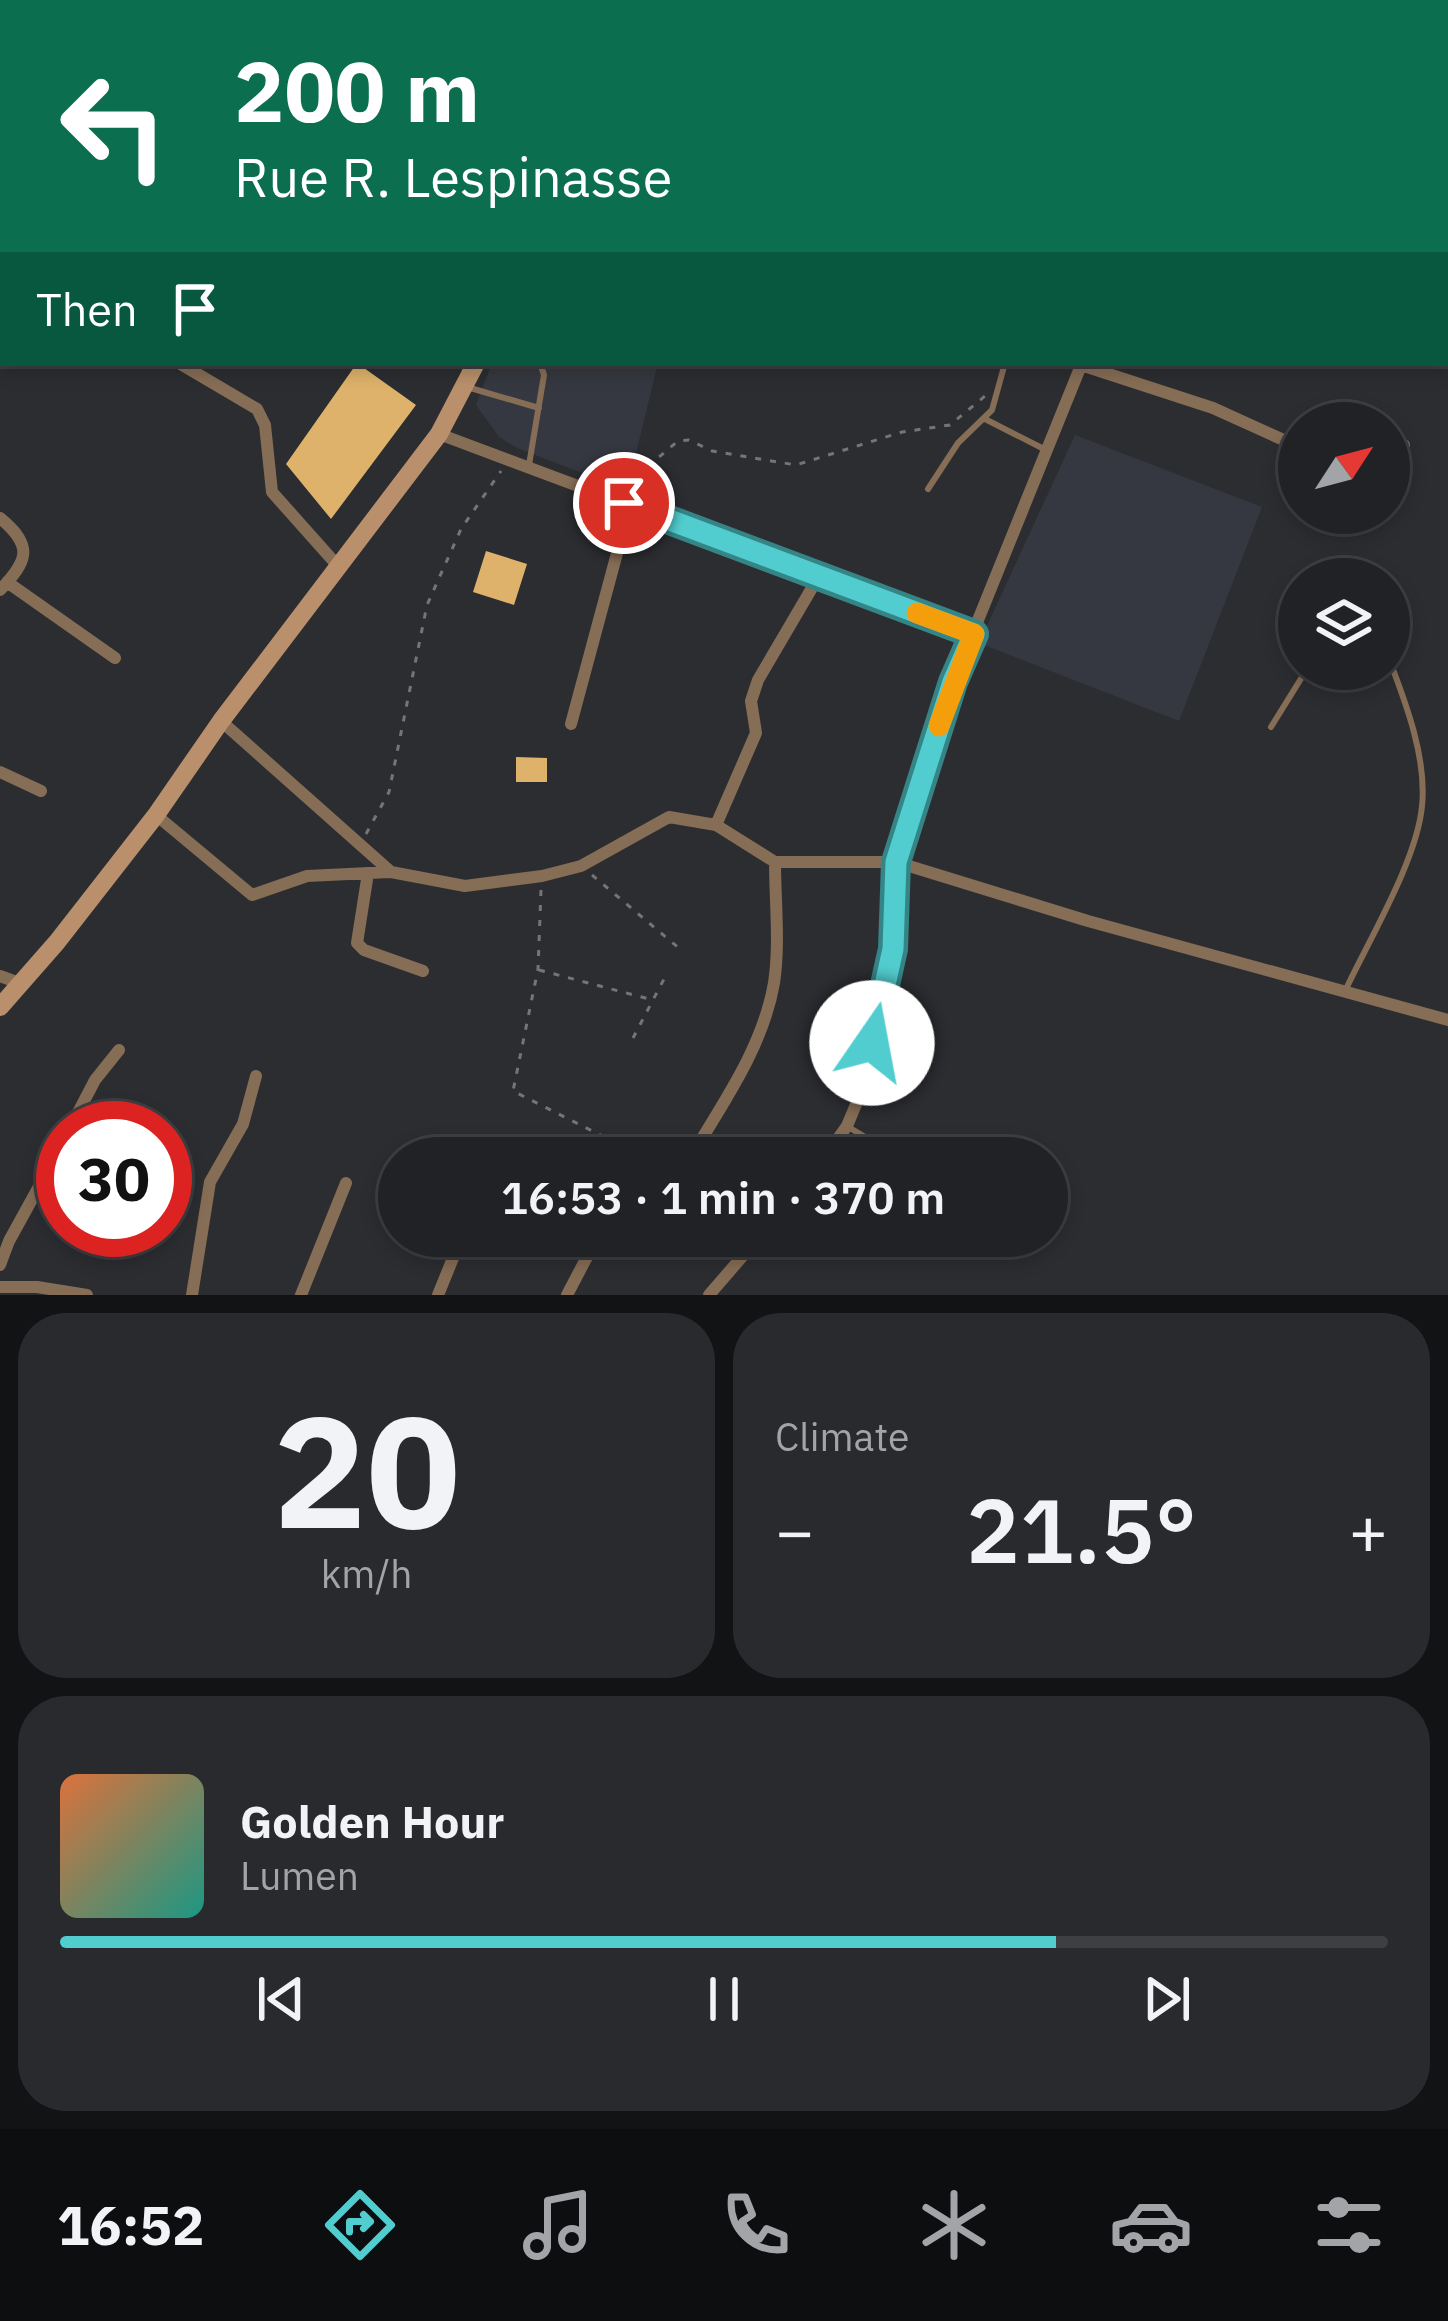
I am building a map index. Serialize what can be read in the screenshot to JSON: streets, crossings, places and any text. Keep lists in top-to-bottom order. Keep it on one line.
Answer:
{"north":"top right","page":{"turn":["200 m","Rue R. Lespinasse"],"then":"Then","limit":"30","trip":"16:53 · 1 min · 370 m","tile":[["20","km/h"],"Climate"],"heat":["−","21.5°","+"],"song":["Golden Hour","Lumen"],"tabs":"16:52"}}
